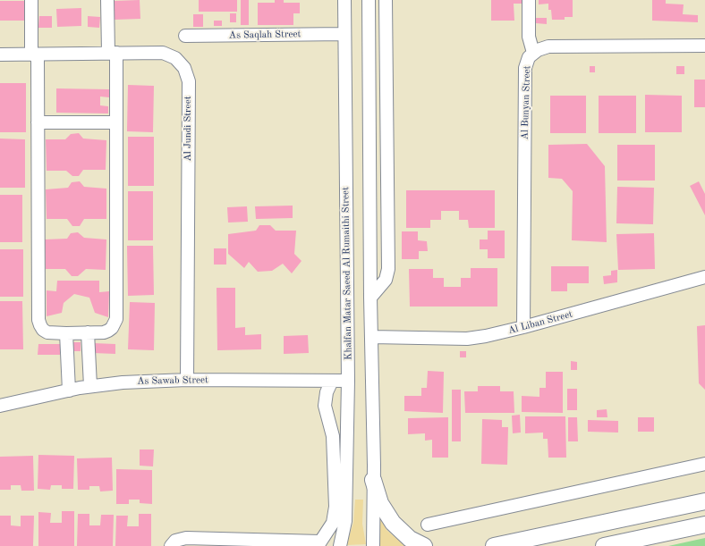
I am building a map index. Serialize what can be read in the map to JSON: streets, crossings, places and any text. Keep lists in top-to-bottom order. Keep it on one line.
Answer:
{"streets":{"street":["As Saqlah Street","Al Bunyan Street","Al Jundi Street","Khalfan Matar Saeed Al Rumaithi Street","Al Liban Street","As Sawab Street"]},"crossings":[["As Saqlah Street","Khalfan Matar Saeed Al Rumaithi Street"],["Al Bunyan Street","Al Liban Street"],["Al Jundi Street","As Sawab Street"],["Khalfan Matar Saeed Al Rumaithi Street","As Sawab Street"]]}
